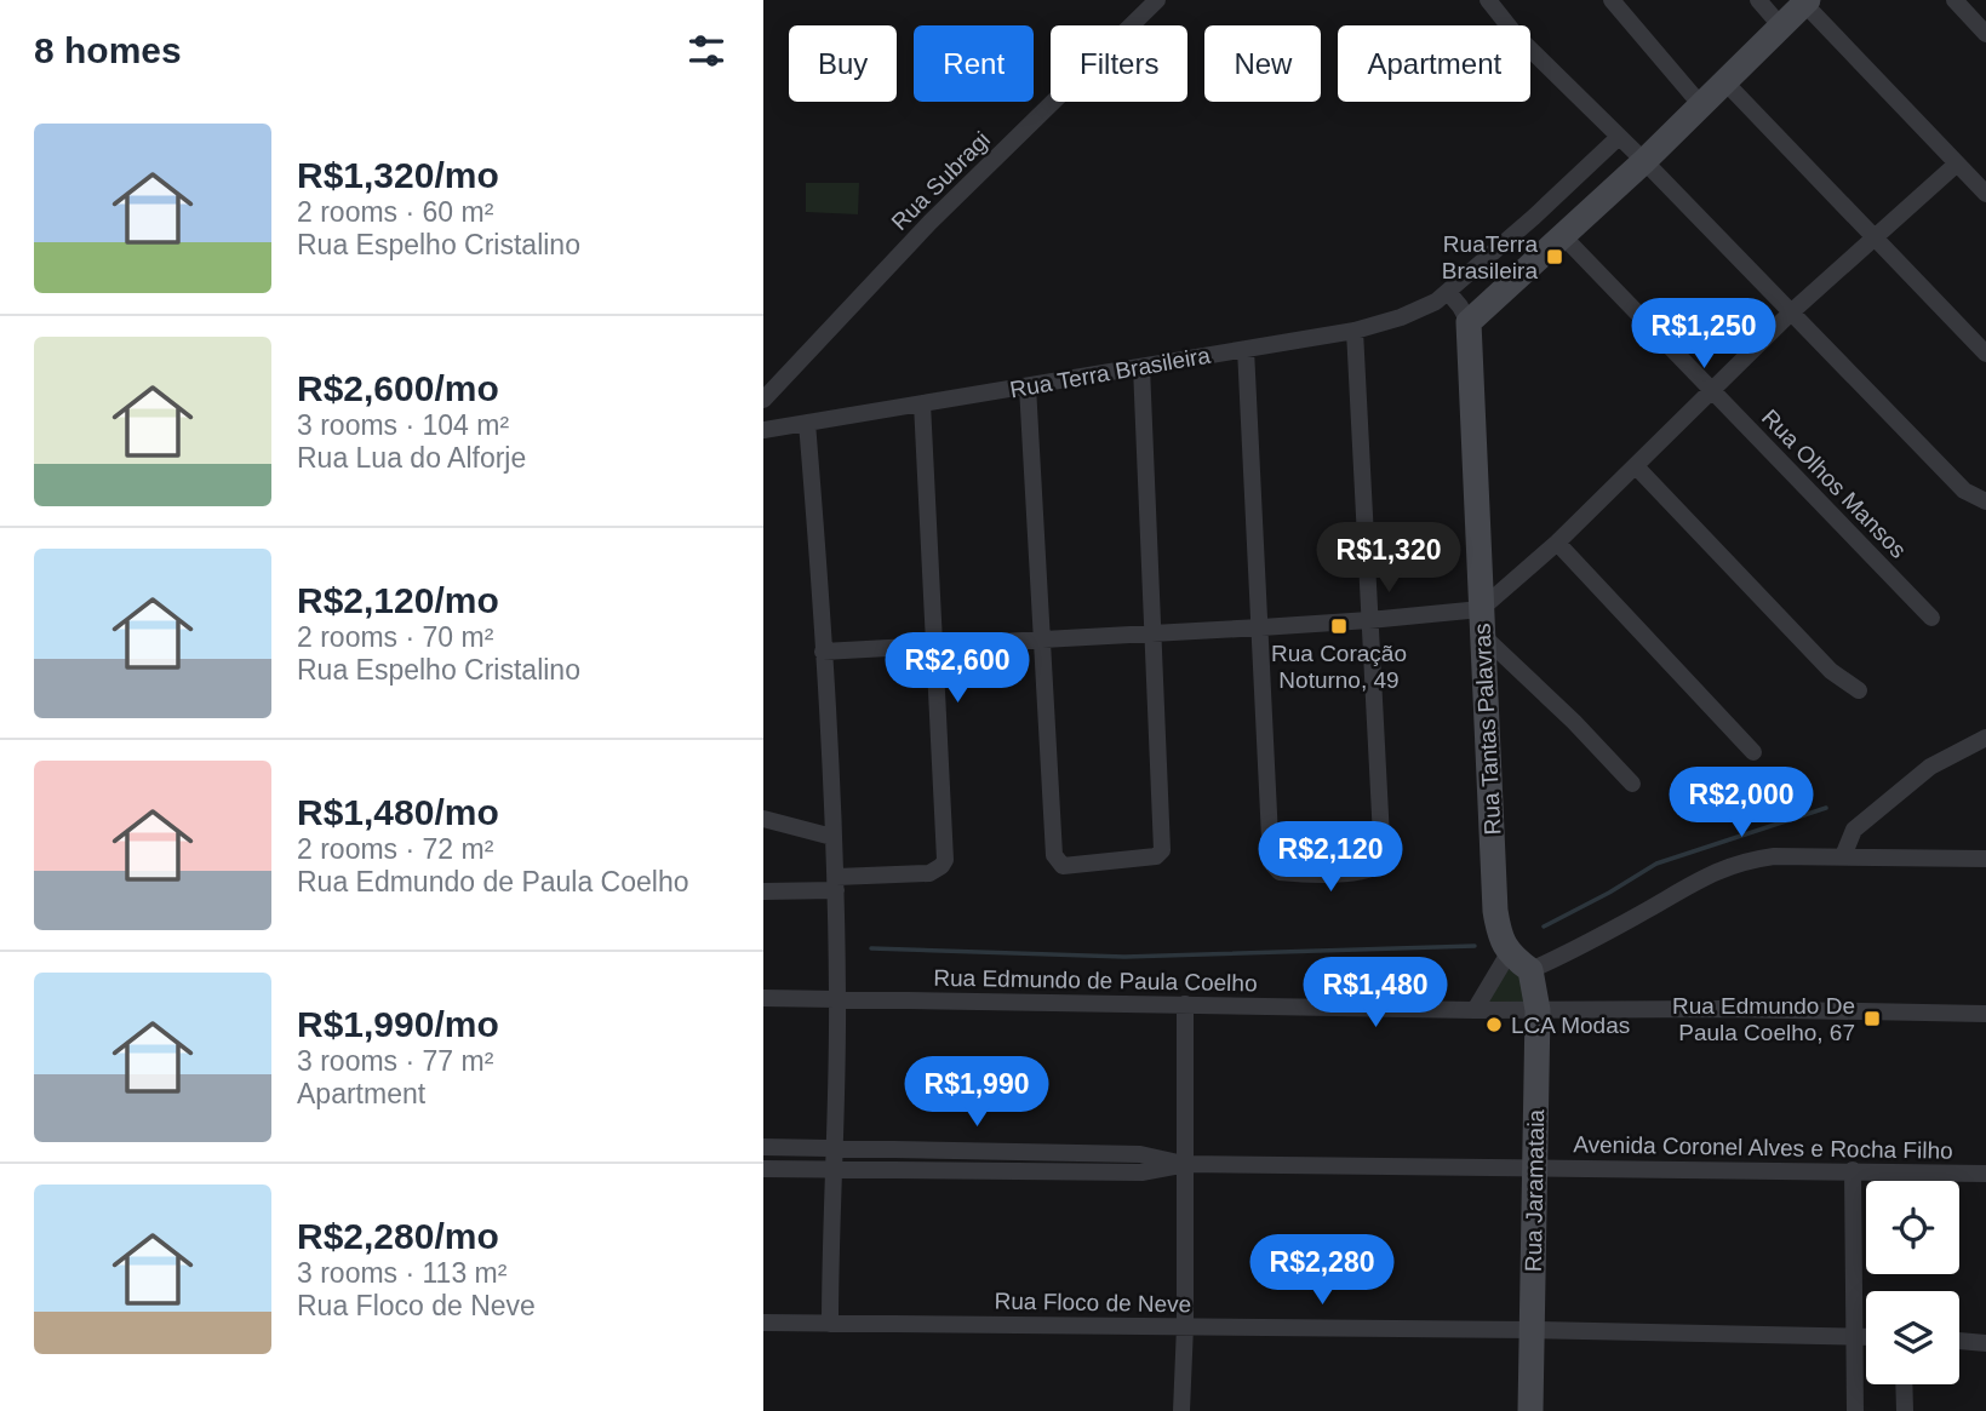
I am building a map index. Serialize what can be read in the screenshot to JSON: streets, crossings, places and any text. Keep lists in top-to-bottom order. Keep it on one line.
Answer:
{"streets":{"street":["Rua Subragi","Rua Terra Brasileira","Rua Olhos Mansos","Rua Tantas Palavras","Rua Edmundo de Paula Coelho","Avenida Coronel Alves e Rocha Filho","Rua Jaramataia","Rua Floco de Neve"]},"crossings":[["Rua Edmundo de Paula Coelho","Rua Jaramataia"],["Avenida Coronel Alves e Rocha Filho","Rua Jaramataia"],["Rua Jaramataia","Rua Floco de Neve"]],"places":{"transit":["RuaTerra Brasileira","Rua Coração Noturno, 49","Rua Edmundo De Paula Coelho, 67"],"other":["LCA Modas"]},"page":{"heading":"8 homes","chip":["Buy","Rent","Filters","New","Apartment"],"list":[{"name":"R$1,320/mo","note":"2 rooms · 60 m² · Rua Espelho Cristalino"},{"name":"R$2,600/mo","note":"3 rooms · 104 m² · Rua Lua do Alforje"},{"name":"R$2,120/mo","note":"2 rooms · 70 m² · Rua Espelho Cristalino"},{"name":"R$1,480/mo","note":"2 rooms · 72 m² · Rua Edmundo de Paula Coelho"},{"name":"R$1,990/mo","note":"3 rooms · 77 m² · Apartment"},{"name":"R$2,280/mo","note":"3 rooms · 113 m² · Rua Floco de Neve"}],"price":["R$1,250","R$1,320","R$2,600","R$2,000","R$2,120","R$1,480","R$1,990","R$2,280"]}}
